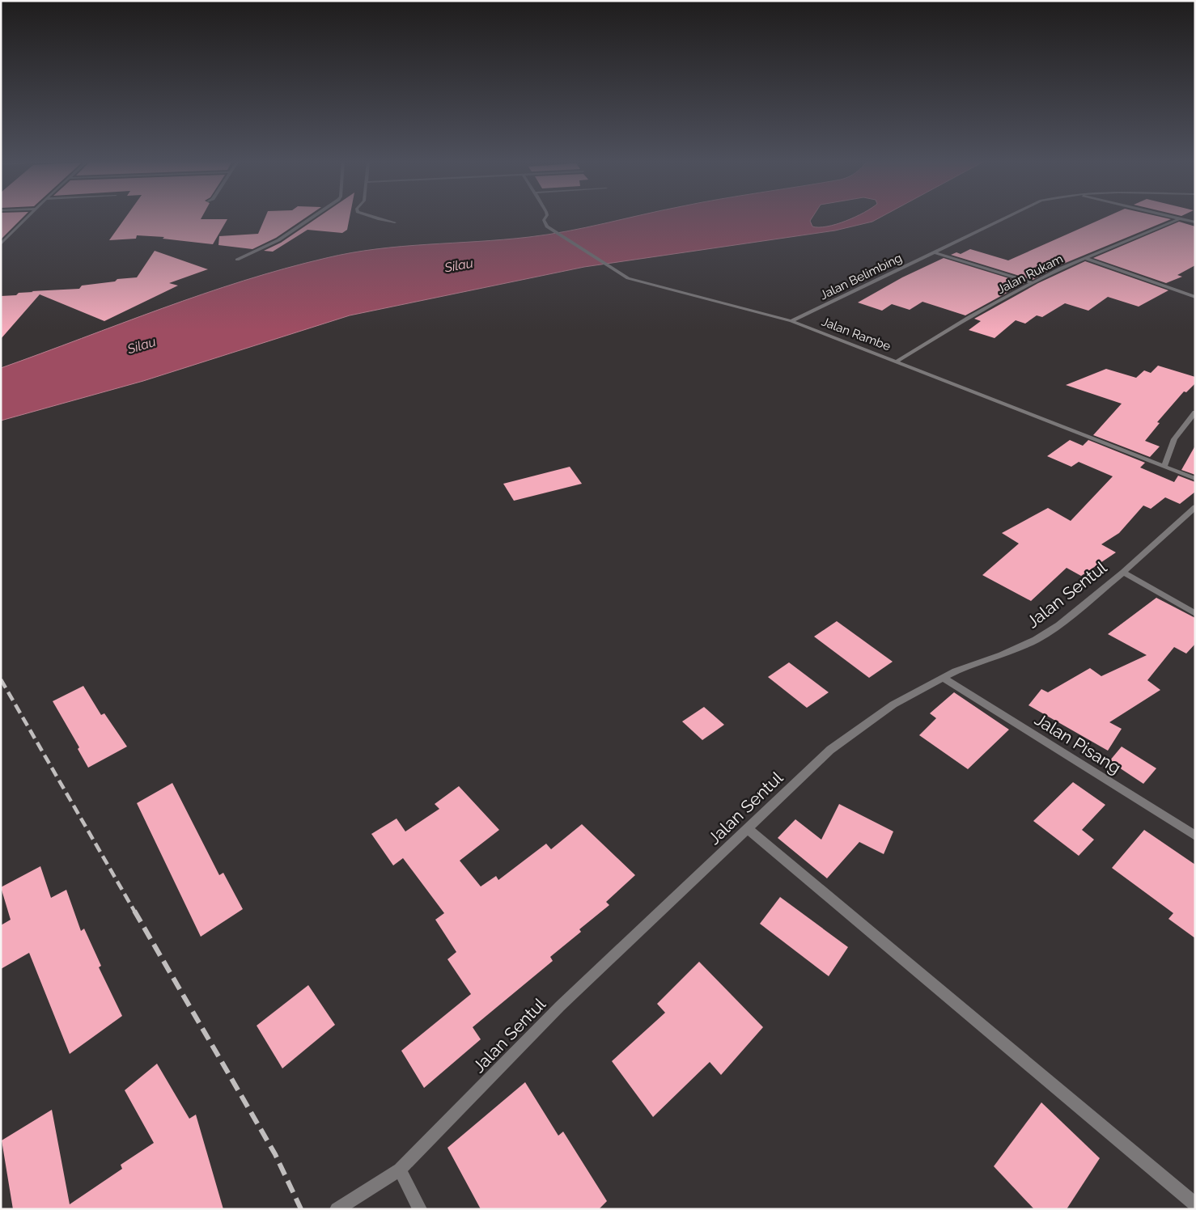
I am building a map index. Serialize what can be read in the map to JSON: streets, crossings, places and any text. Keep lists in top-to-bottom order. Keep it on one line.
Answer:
{"streets":{"street":["Jalan Rukam","Jalan Belimbing","Jalan Rambe","Jalan Sentul","Jalan Pisang"]},"crossings":[["Jalan Rukam","Jalan Rambe"],["Jalan Belimbing","Jalan Rambe"],["Jalan Sentul","Jalan Pisang"]],"water":["Silau"]}
